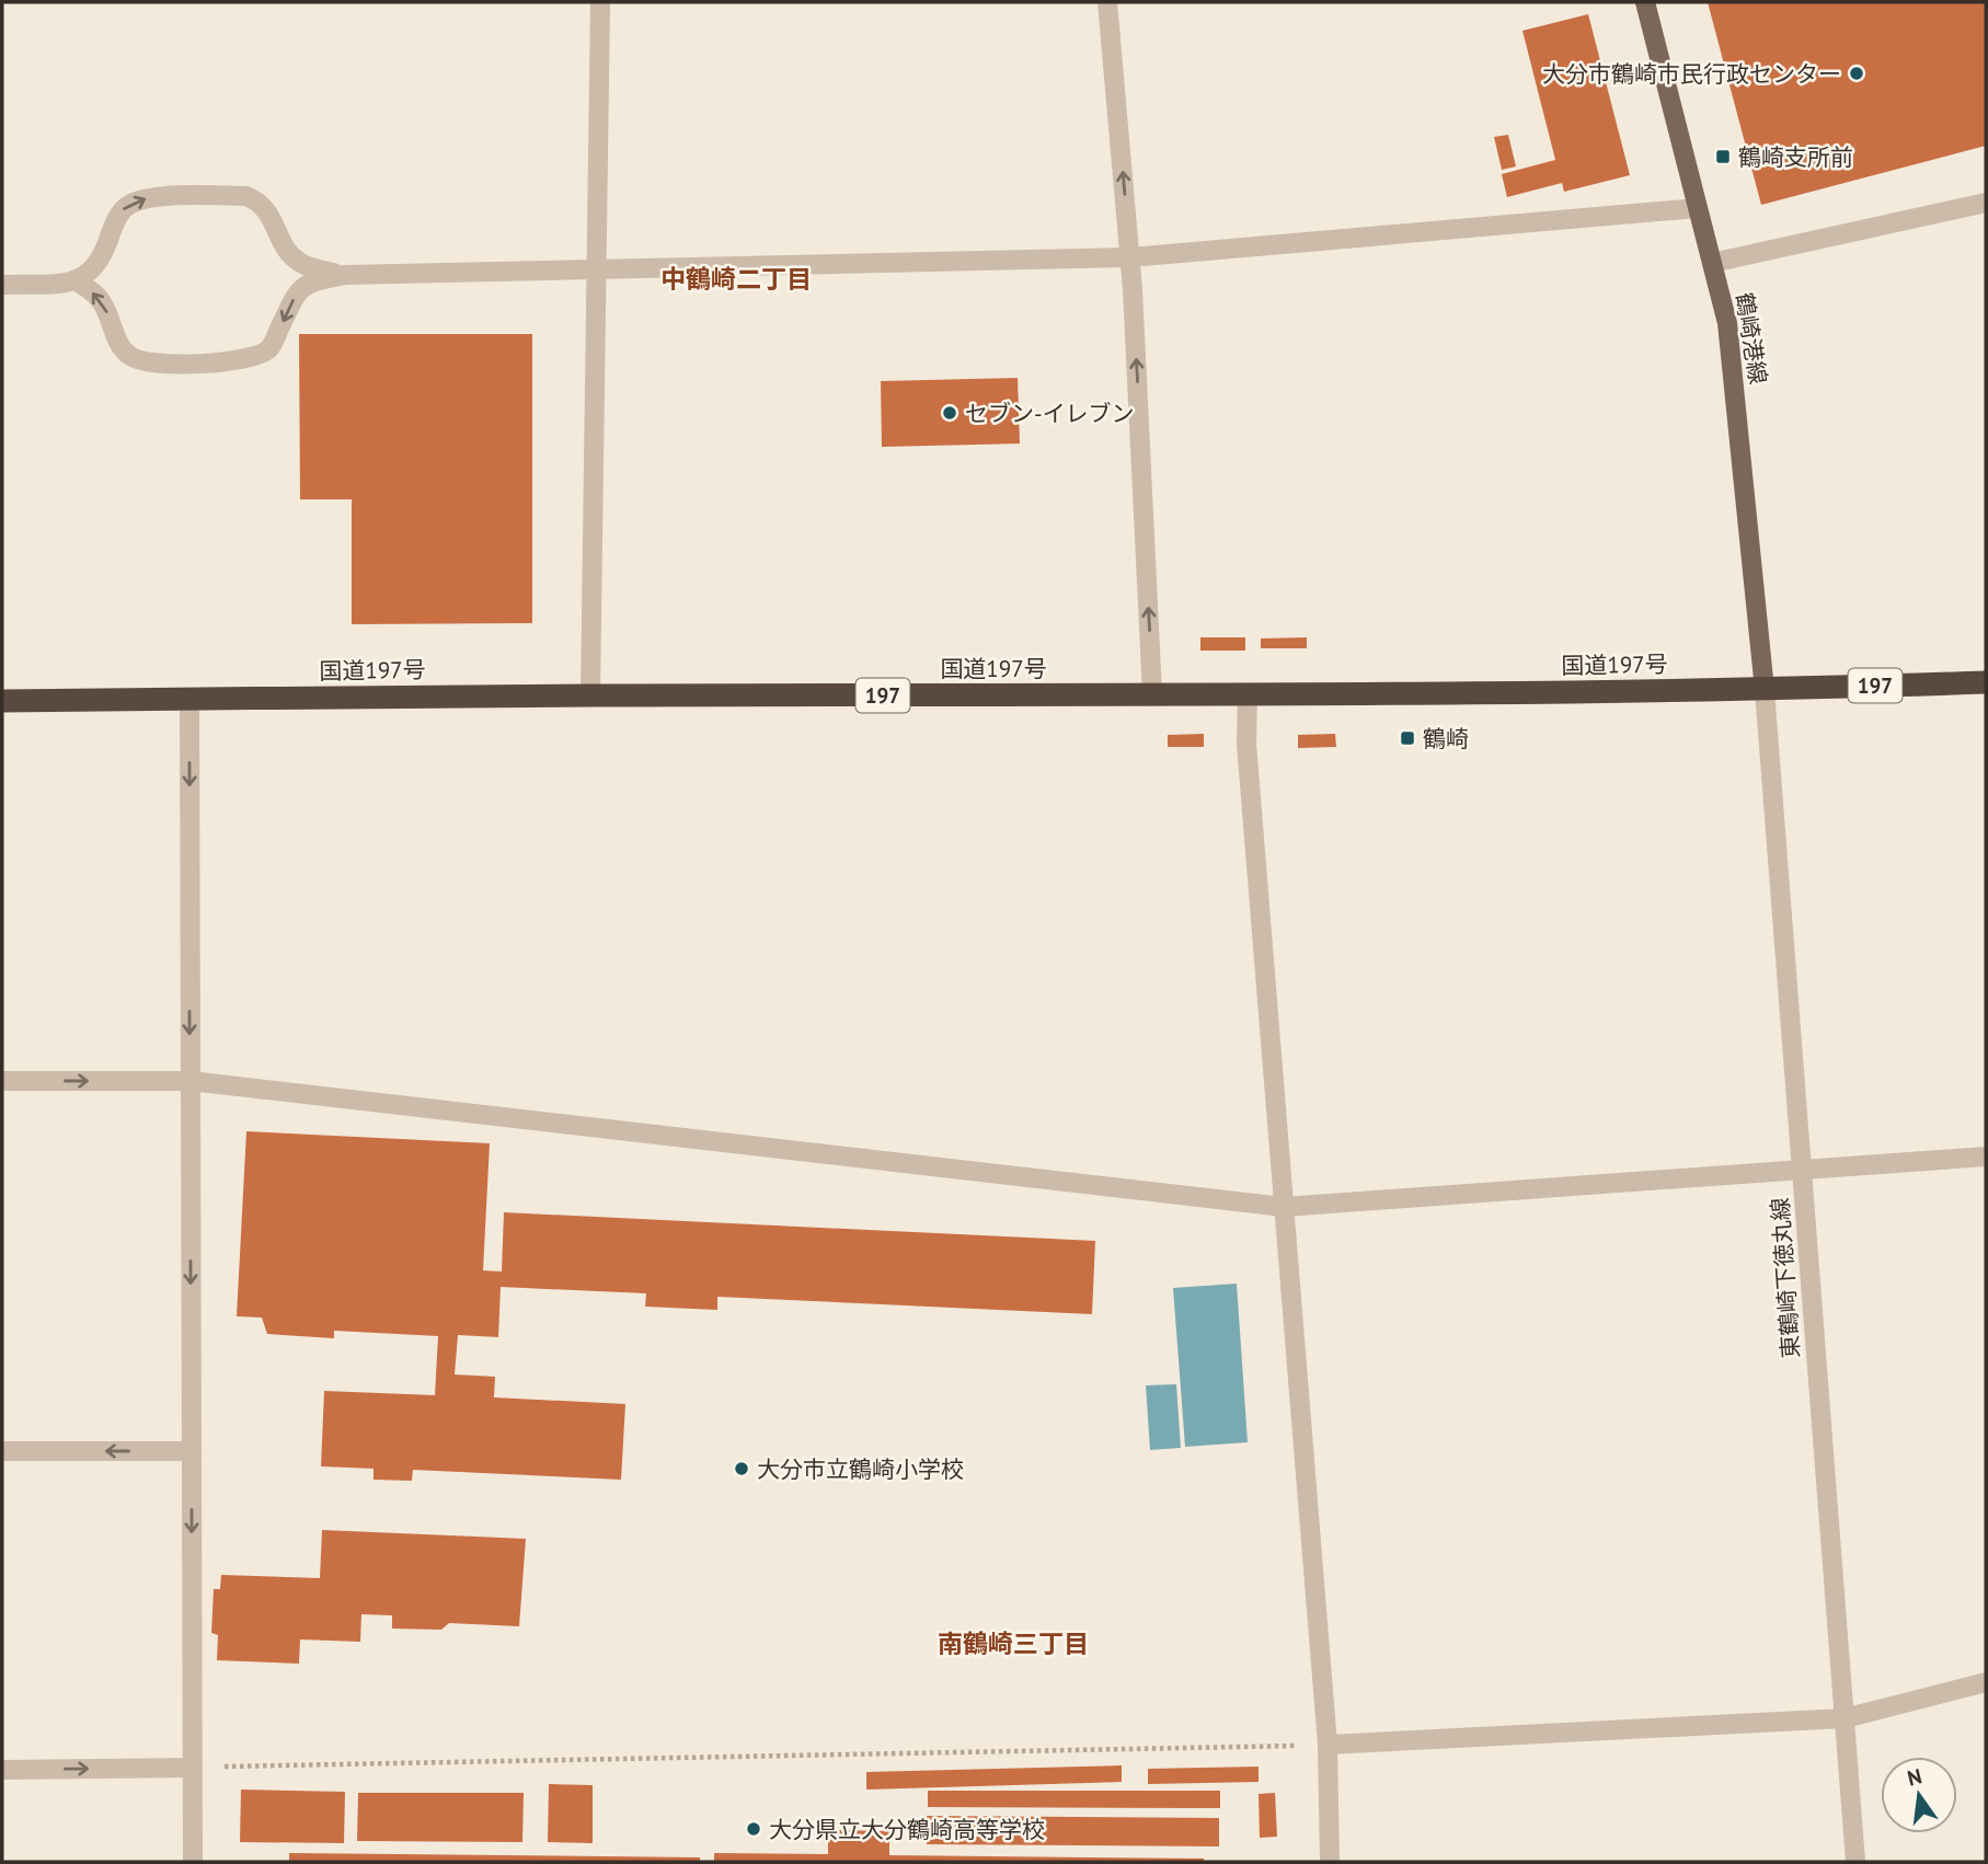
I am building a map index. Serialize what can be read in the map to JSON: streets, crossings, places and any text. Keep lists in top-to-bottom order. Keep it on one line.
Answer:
{"streets":{"highway":["国道197号","197"],"main road":["鶴崎港線"],"street":["東鶴崎下徳丸線"]},"crossings":[["鶴崎港線","国道197号"],["鶴崎港線","東鶴崎下徳丸線"],["国道197号","東鶴崎下徳丸線"]],"districts":["中鶴崎二丁目","南鶴崎三丁目"],"places":{"other":["大分市鶴崎市民行政センター","セブン-イレブン","大分市立鶴崎小学校","大分県立大分鶴崎高等学校"],"transit":["鶴崎支所前","鶴崎"]},"north":"top"}
